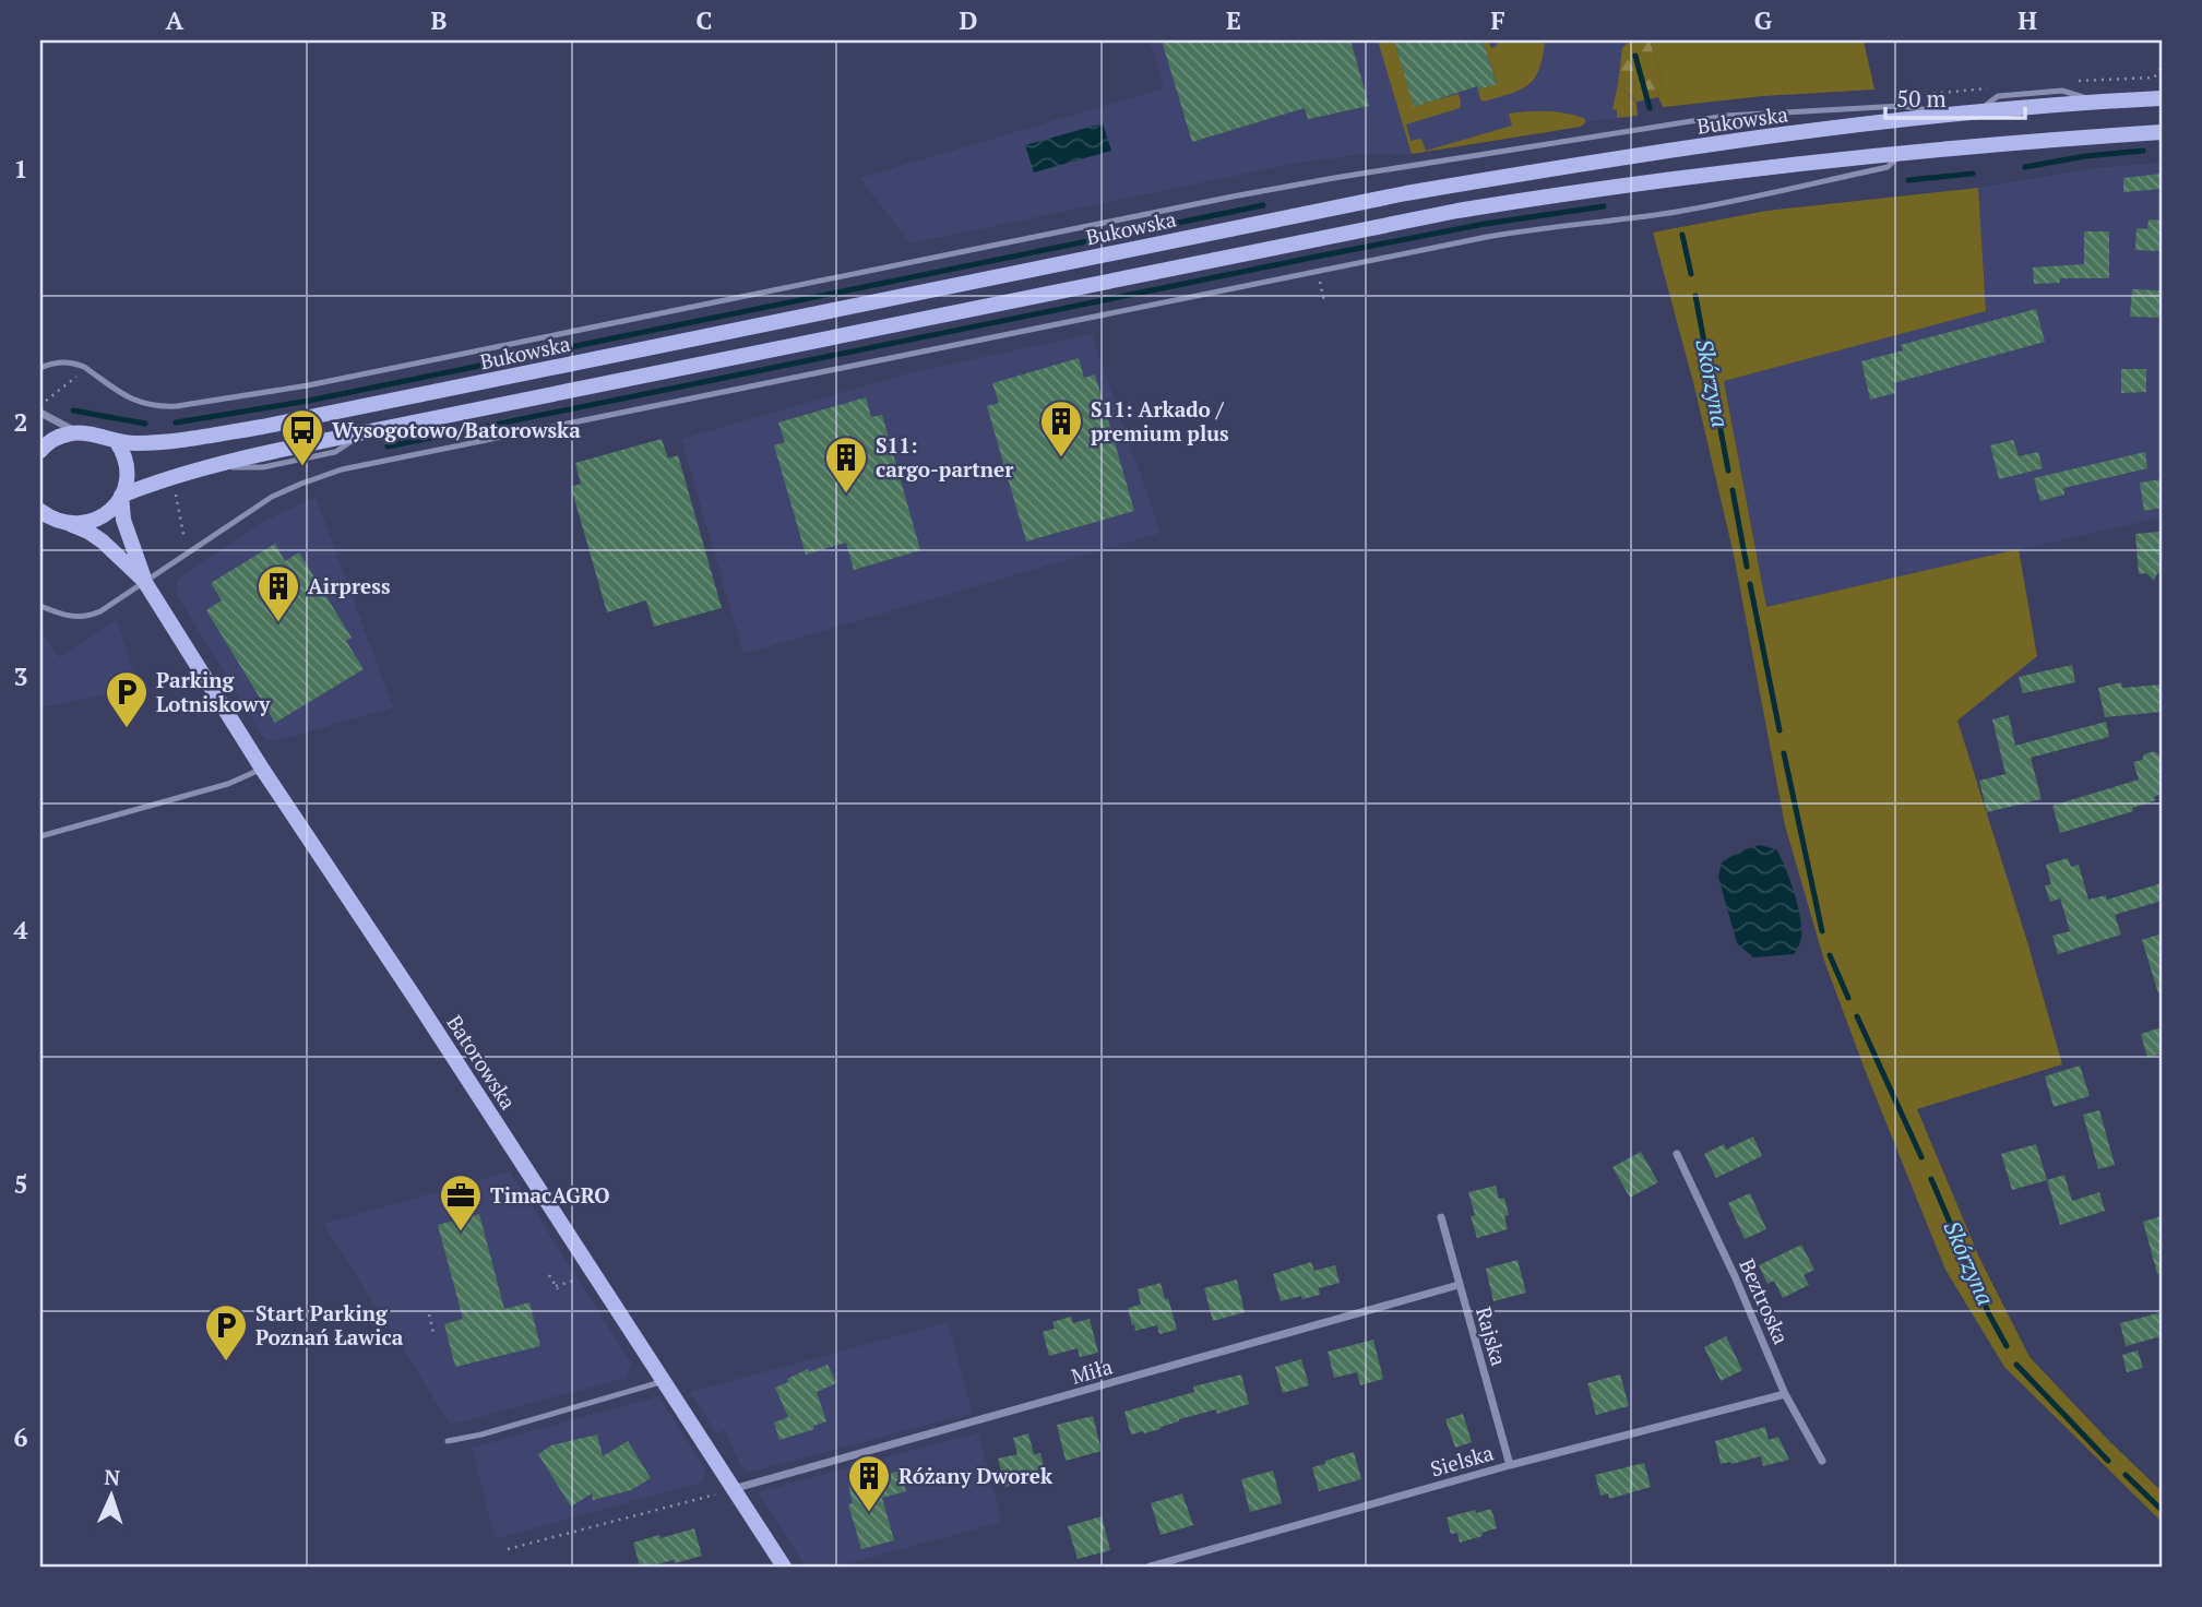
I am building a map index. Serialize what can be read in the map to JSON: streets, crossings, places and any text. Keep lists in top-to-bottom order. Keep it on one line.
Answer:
{"streets":{"main road":["Bukowska","Batorowska"],"street":["Beztroska","Rajska","Miła","Sielska"]},"crossings":[["Bukowska","Batorowska"],["Batorowska","Miła"],["Beztroska","Sielska"],["Rajska","Miła"],["Rajska","Sielska"]],"water":["Skórzyna"],"places":{"building":["S11: Arkado / premium plus","S11: cargo-partner","Airpress","Różany Dworek"],"bus stop":["Wysogotowo/Batorowska"],"parking":["Parking Lotniskowy","Start Parking Poznań Ławica"],"office":["TimacAGRO"]},"scale_bar":"50 m","north":"top","grid":{"columns":["A","B","C","D","E","F","G","H"],"rows":["1","2","3","4","5","6"]}}
